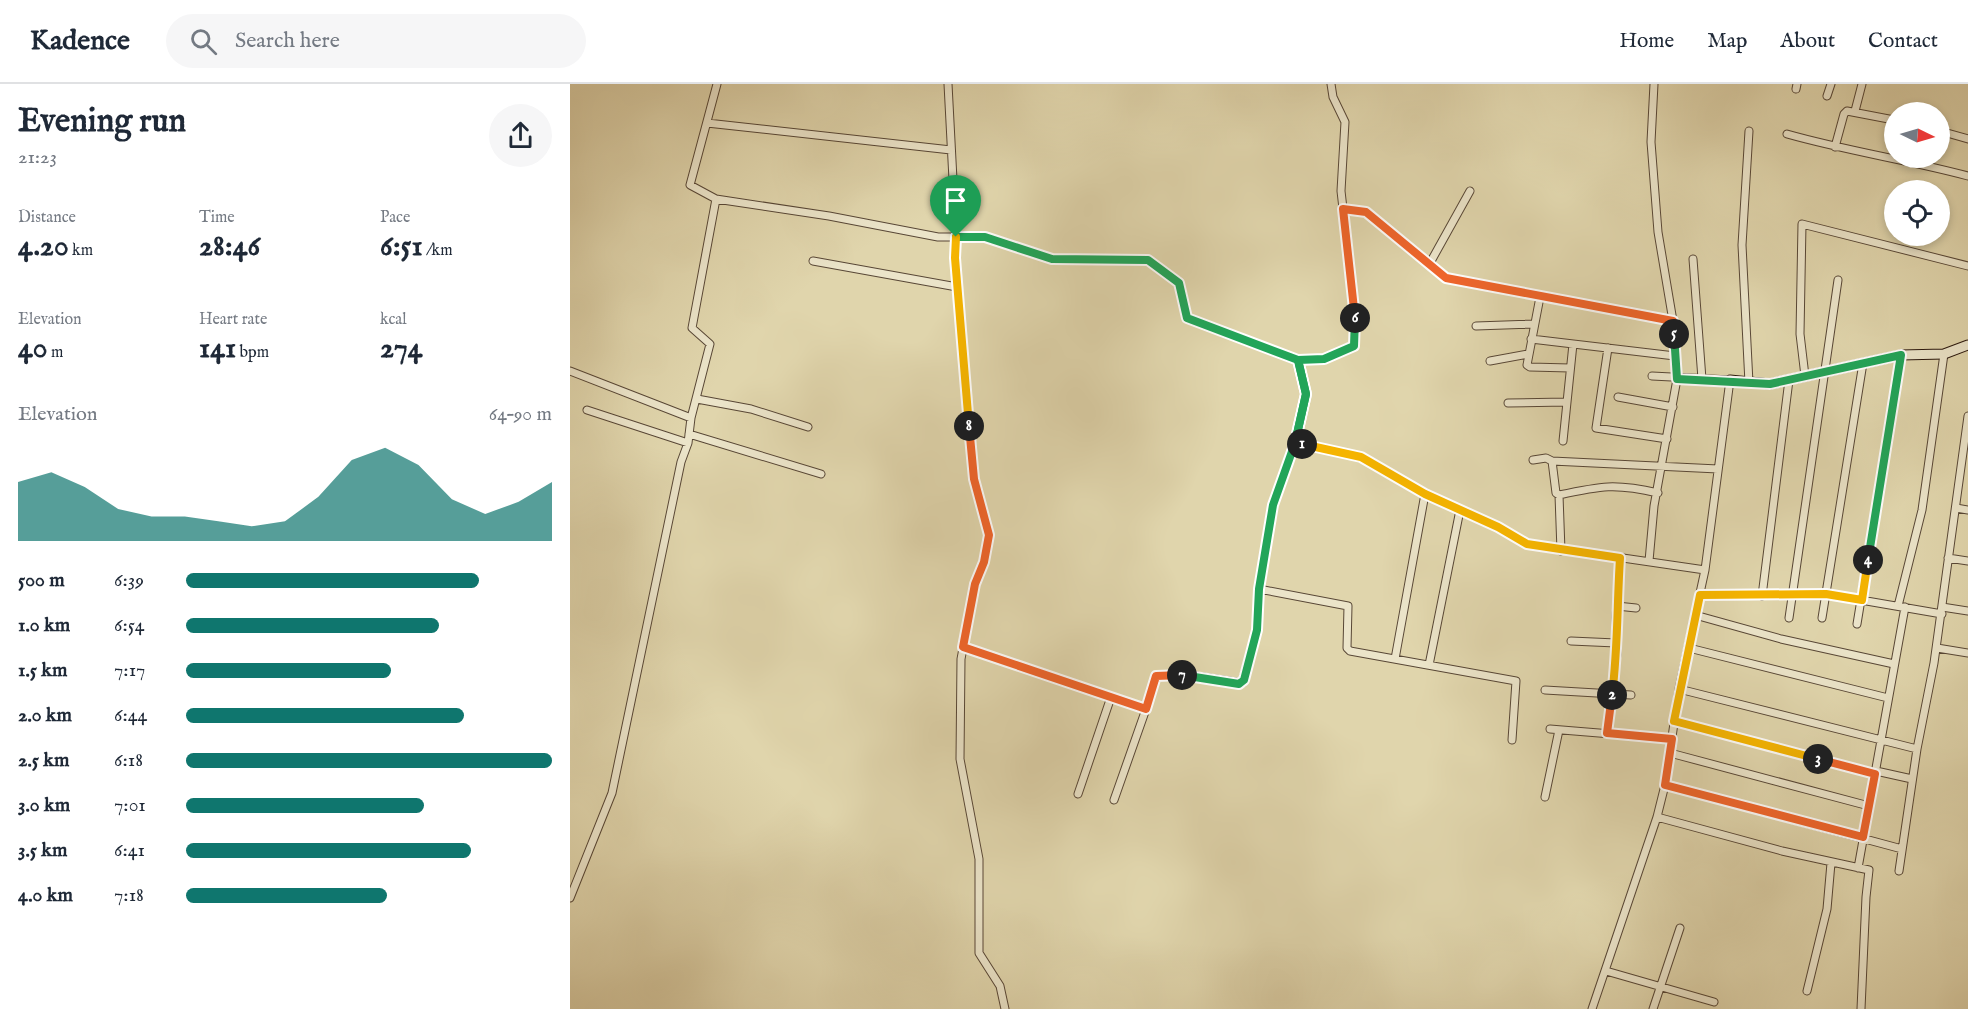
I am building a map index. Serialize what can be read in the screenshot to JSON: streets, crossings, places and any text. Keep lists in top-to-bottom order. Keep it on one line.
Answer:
{"north":"right","page":{"header":"Kadence","search":"Search here","nav":["Home","Map","About","Contact"],"heading":["Evening run","21:23"],"stats":[["Distance","4.20 km"],["Time","28:46"],["Pace","6:51 /km"],["Elevation","40 m"],["Heart rate","141 bpm"],["kcal","274"]],"pins":["6","5","8","1","4","7","2","3"],"chart":["Elevation","64–90 m"],"list":[{"name":"500 m","note":"6:39"},{"name":"1.0 km","note":"6:54"},{"name":"1.5 km","note":"7:17"},{"name":"2.0 km","note":"6:44"},{"name":"2.5 km","note":"6:18"},{"name":"3.0 km","note":"7:01"},{"name":"3.5 km","note":"6:41"},{"name":"4.0 km","note":"7:18"}]}}
